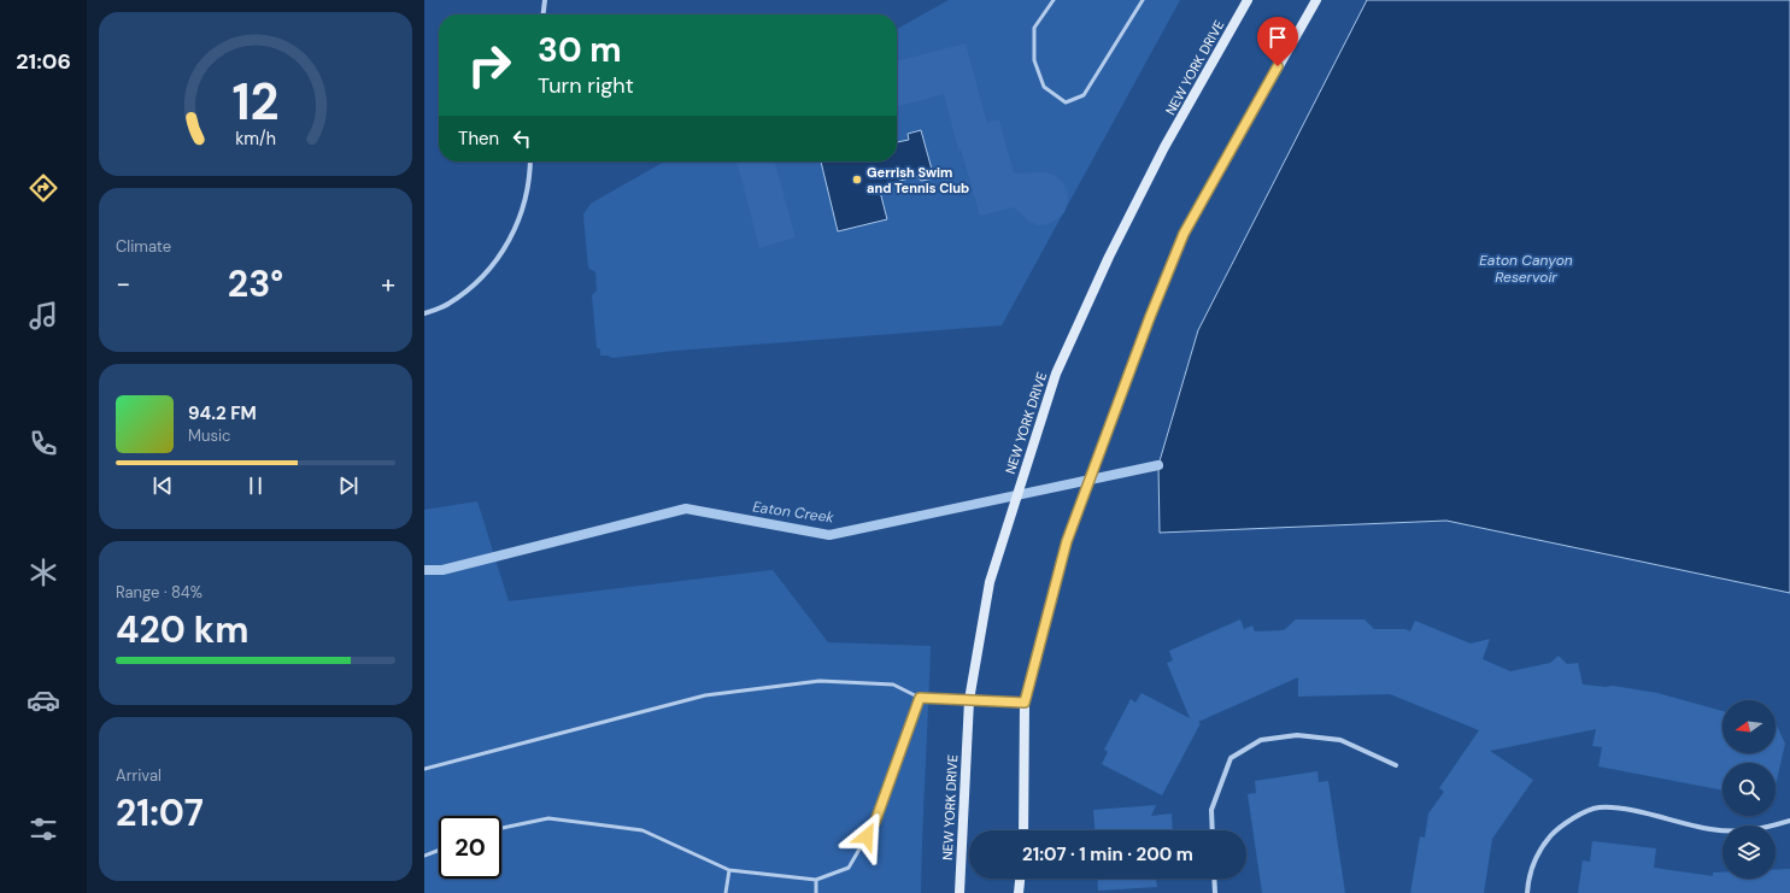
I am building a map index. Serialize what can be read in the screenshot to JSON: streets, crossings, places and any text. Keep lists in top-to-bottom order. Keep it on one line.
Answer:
{"streets":{"main road":["NEW YORK DRIVE"]},"water":["Eaton Canyon Reservoir","Eaton Creek"],"places":["Gerrish Swim and Tennis Club"],"north":"left","page":{"tabs":"21:06","turn":["30 m","Turn right"],"then":"Then","tile":["Climate",["Range · 84%","420 km"],["Arrival","21:07"]],"heat":["−","23°","+"],"song":["94.2 FM","Music"],"limit":"20","trip":"21:07 · 1 min · 200 m","gauge":["12","km/h"]}}
